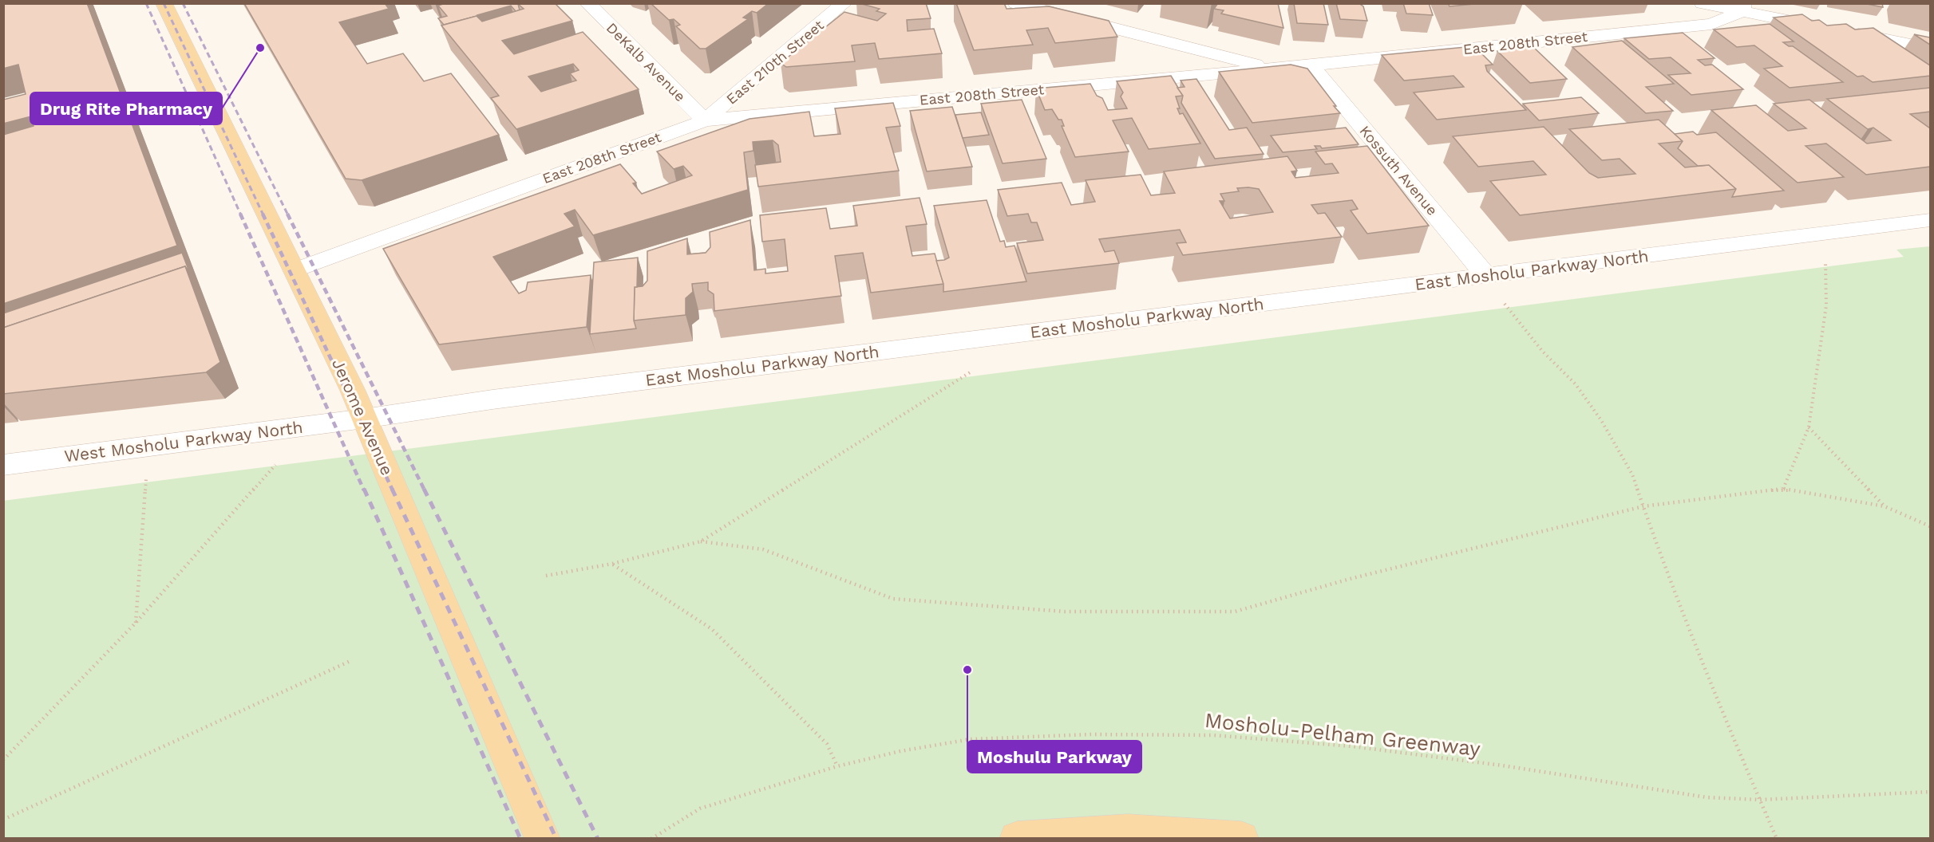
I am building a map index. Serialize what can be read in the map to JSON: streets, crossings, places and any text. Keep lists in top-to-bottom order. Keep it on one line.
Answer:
{"streets":{"main road":["Jerome Avenue"],"street":["East 208th Street","DeKalb Avenue","East 210th Street","Kossuth Avenue","East Mosholu Parkway North","West Mosholu Parkway North"],"path":["Mosholu-Pelham Greenway"]},"crossings":[["East 208th Street","DeKalb Avenue"],["East 208th Street","East 210th Street"],["East 208th Street","Kossuth Avenue"],["East 208th Street","Jerome Avenue"],["DeKalb Avenue","East 210th Street"],["Kossuth Avenue","East Mosholu Parkway North"],["East Mosholu Parkway North","Jerome Avenue"],["East Mosholu Parkway North","West Mosholu Parkway North"],["Jerome Avenue","West Mosholu Parkway North"]],"places":["Drug Rite Pharmacy","Moshulu Parkway"]}
